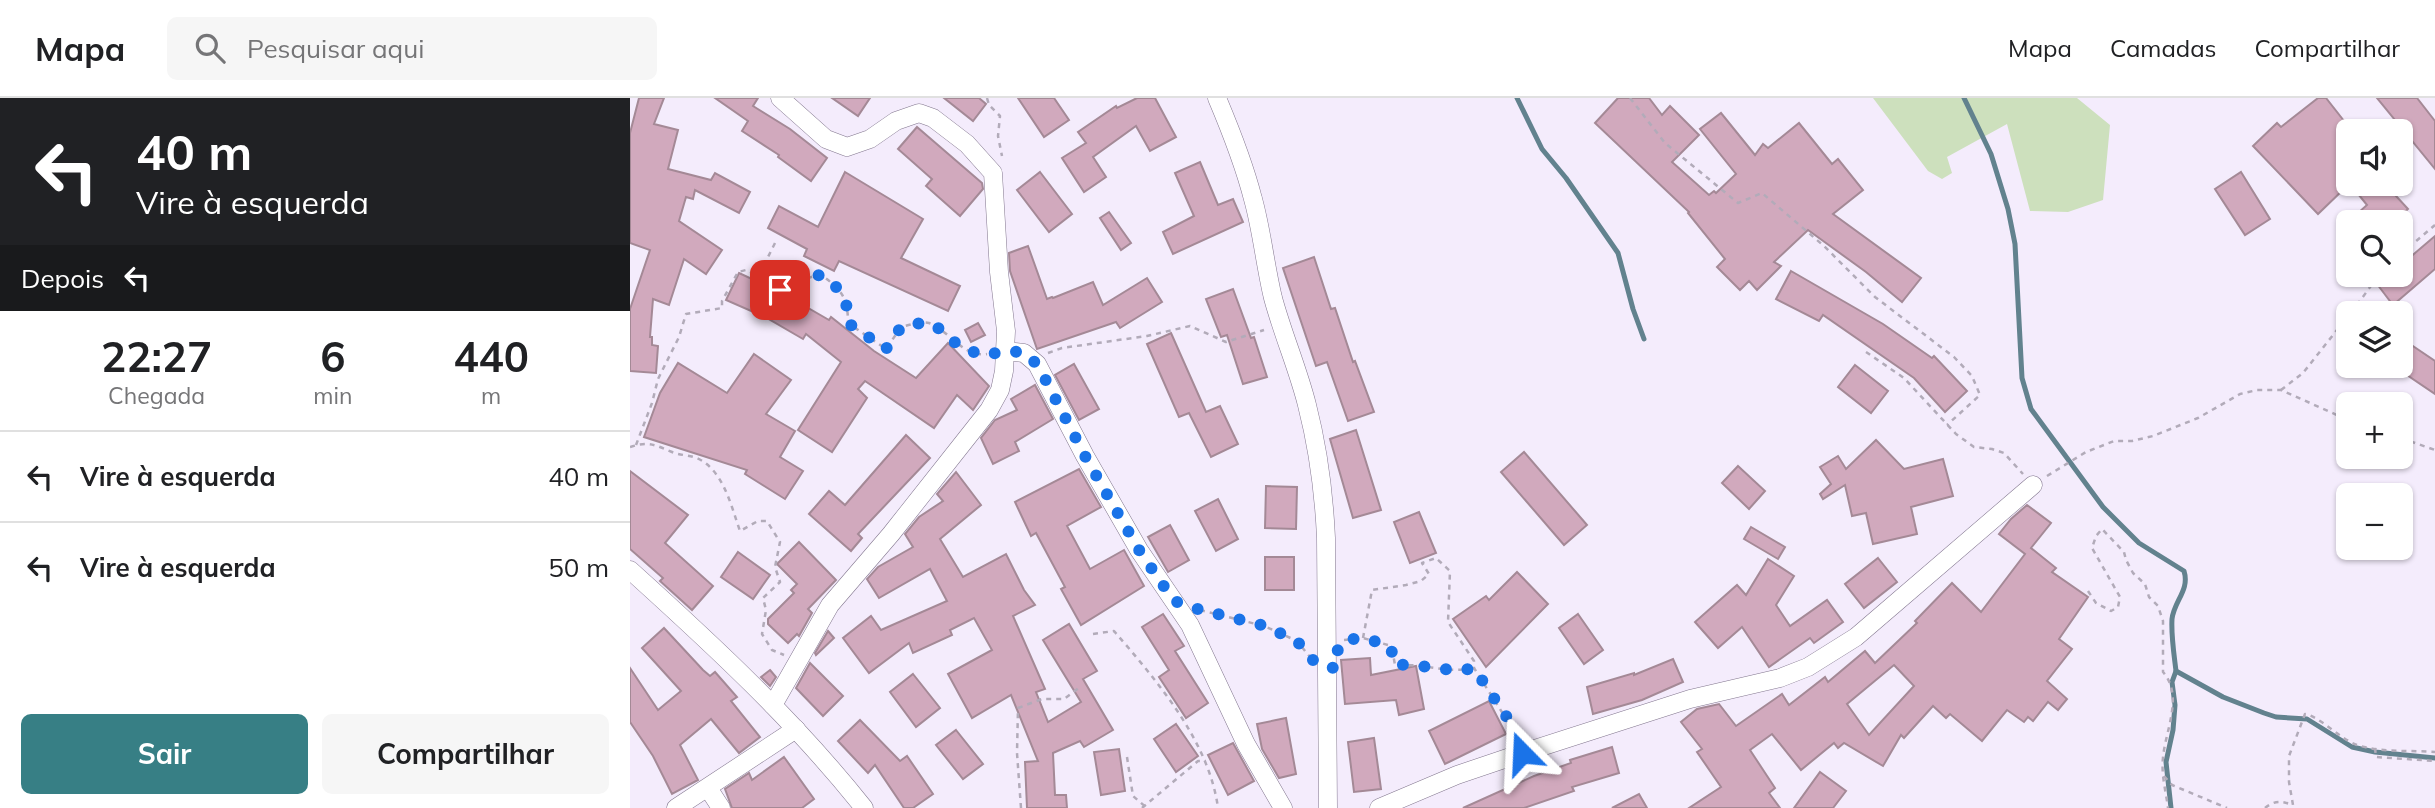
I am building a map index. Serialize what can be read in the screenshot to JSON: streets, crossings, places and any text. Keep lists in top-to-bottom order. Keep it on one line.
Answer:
{"page":{"header":"Mapa","search":"Pesquisar aqui","nav":["Mapa","Camadas","Compartilhar"],"turn":["40 m","Vire à esquerda"],"map_buttons":["+","−"],"then":"Depois","eta":["22:27","Chegada","6","min","440","m"],"list":[{"name":"Vire à esquerda","value":"40 m"},{"name":"Vire à esquerda","value":"50 m"}],"buttons":["Sair","Compartilhar"]}}
